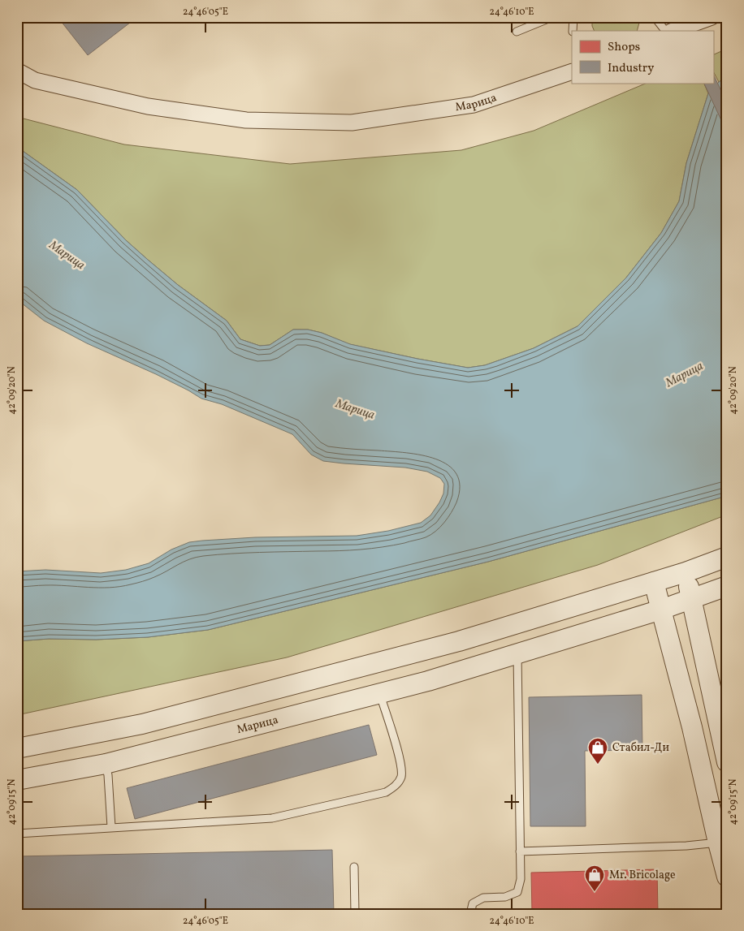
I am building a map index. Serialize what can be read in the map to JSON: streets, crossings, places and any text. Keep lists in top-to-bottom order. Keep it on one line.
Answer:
{"streets":{"street":["Марица"]},"water":["Марица"],"places":{"shop":["Стабил-Ди","Mr. Bricolage"]},"legend":["Shops","Industry"],"coordinates":["24°46'05\"E","24°46'10\"E","42°09'20\"N","42°09'15\"N"]}
